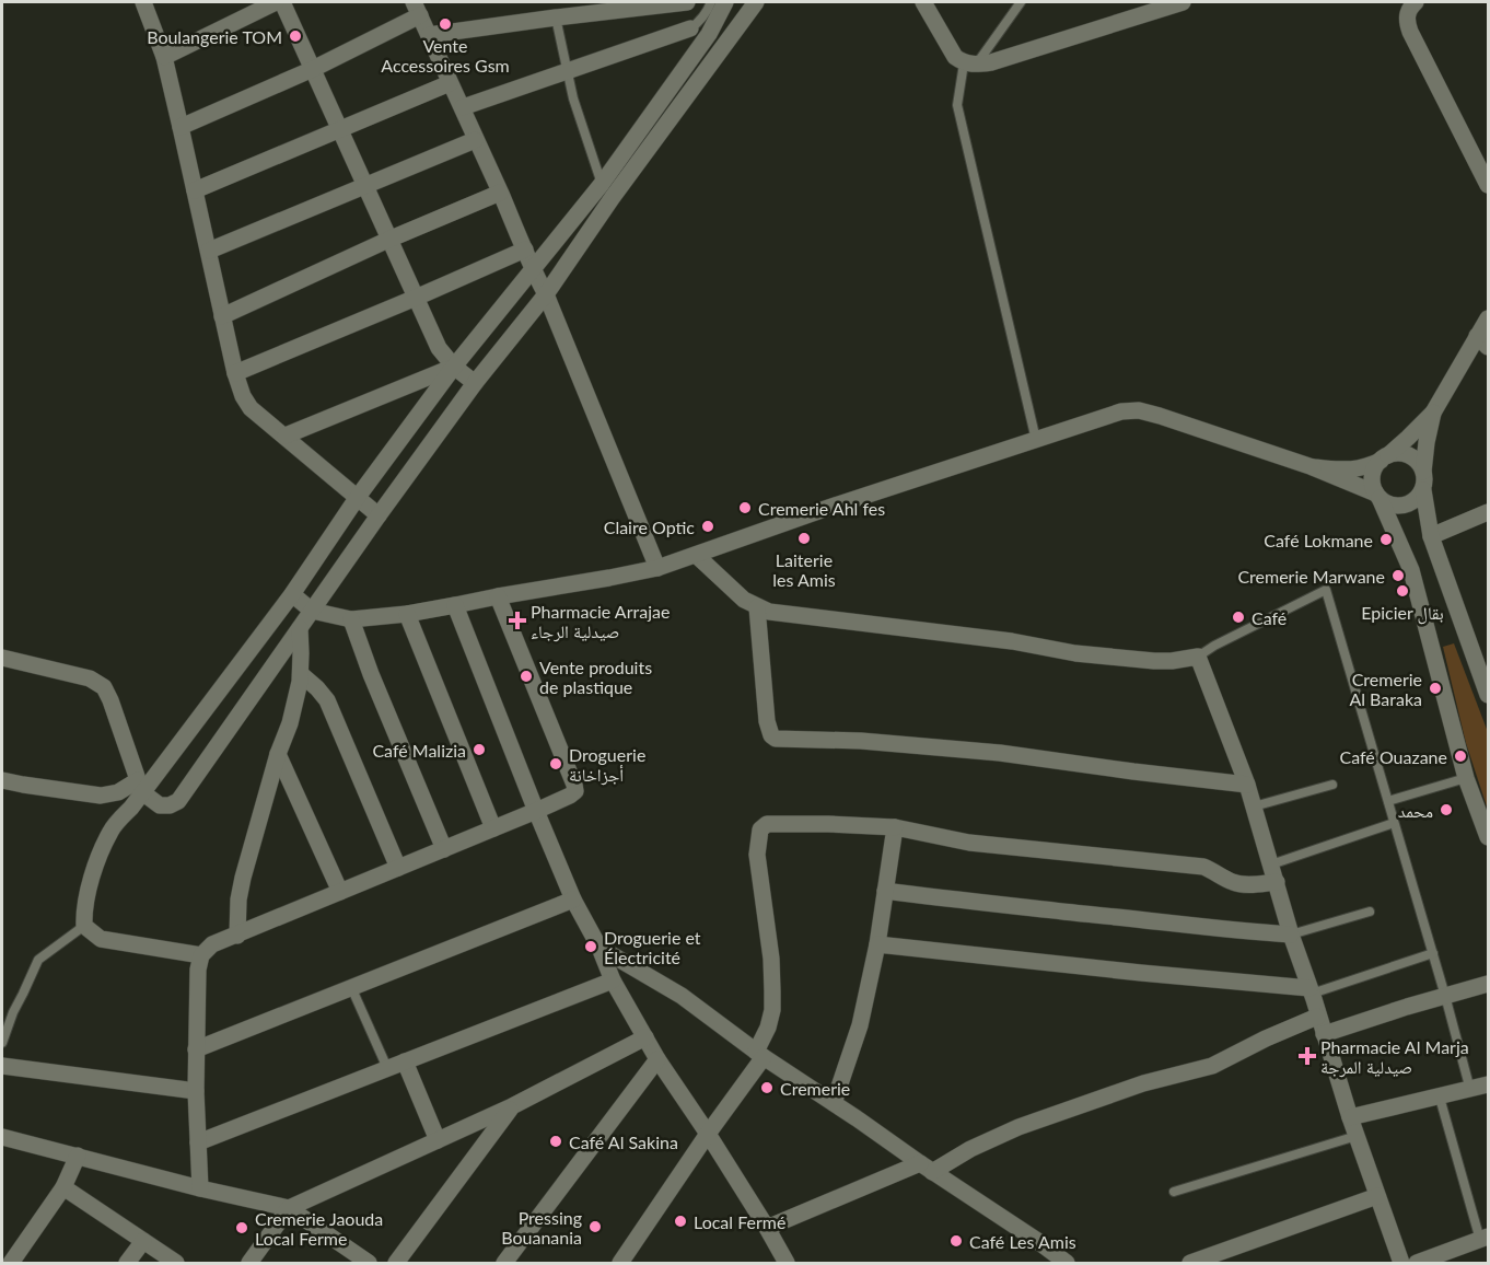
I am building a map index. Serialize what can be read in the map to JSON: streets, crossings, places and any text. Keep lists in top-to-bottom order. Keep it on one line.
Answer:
{"places":{"other":["Vente Accessoires Gsm","Boulangerie TOM","Cremerie Ahl fes","Claire Optic","Laiterie les Amis","Café Lokmane","Cremerie Marwane","Epicier بقال","Café","Vente produits de plastique","Cremerie Al Baraka","Café Malizia","Café Ouazane","Droguerie أجزاخانة","محمد","Droguerie et Électricité","Cremerie","Café Al Sakina","Local Fermé","Pressing Bouanania","Cremerie Jaouda Local Ferme","Café Les Amis"],"health":["Pharmacie Arrajae صيدلية الرجاء","Pharmacie Al Marja صيدلية المرجة"]}}
